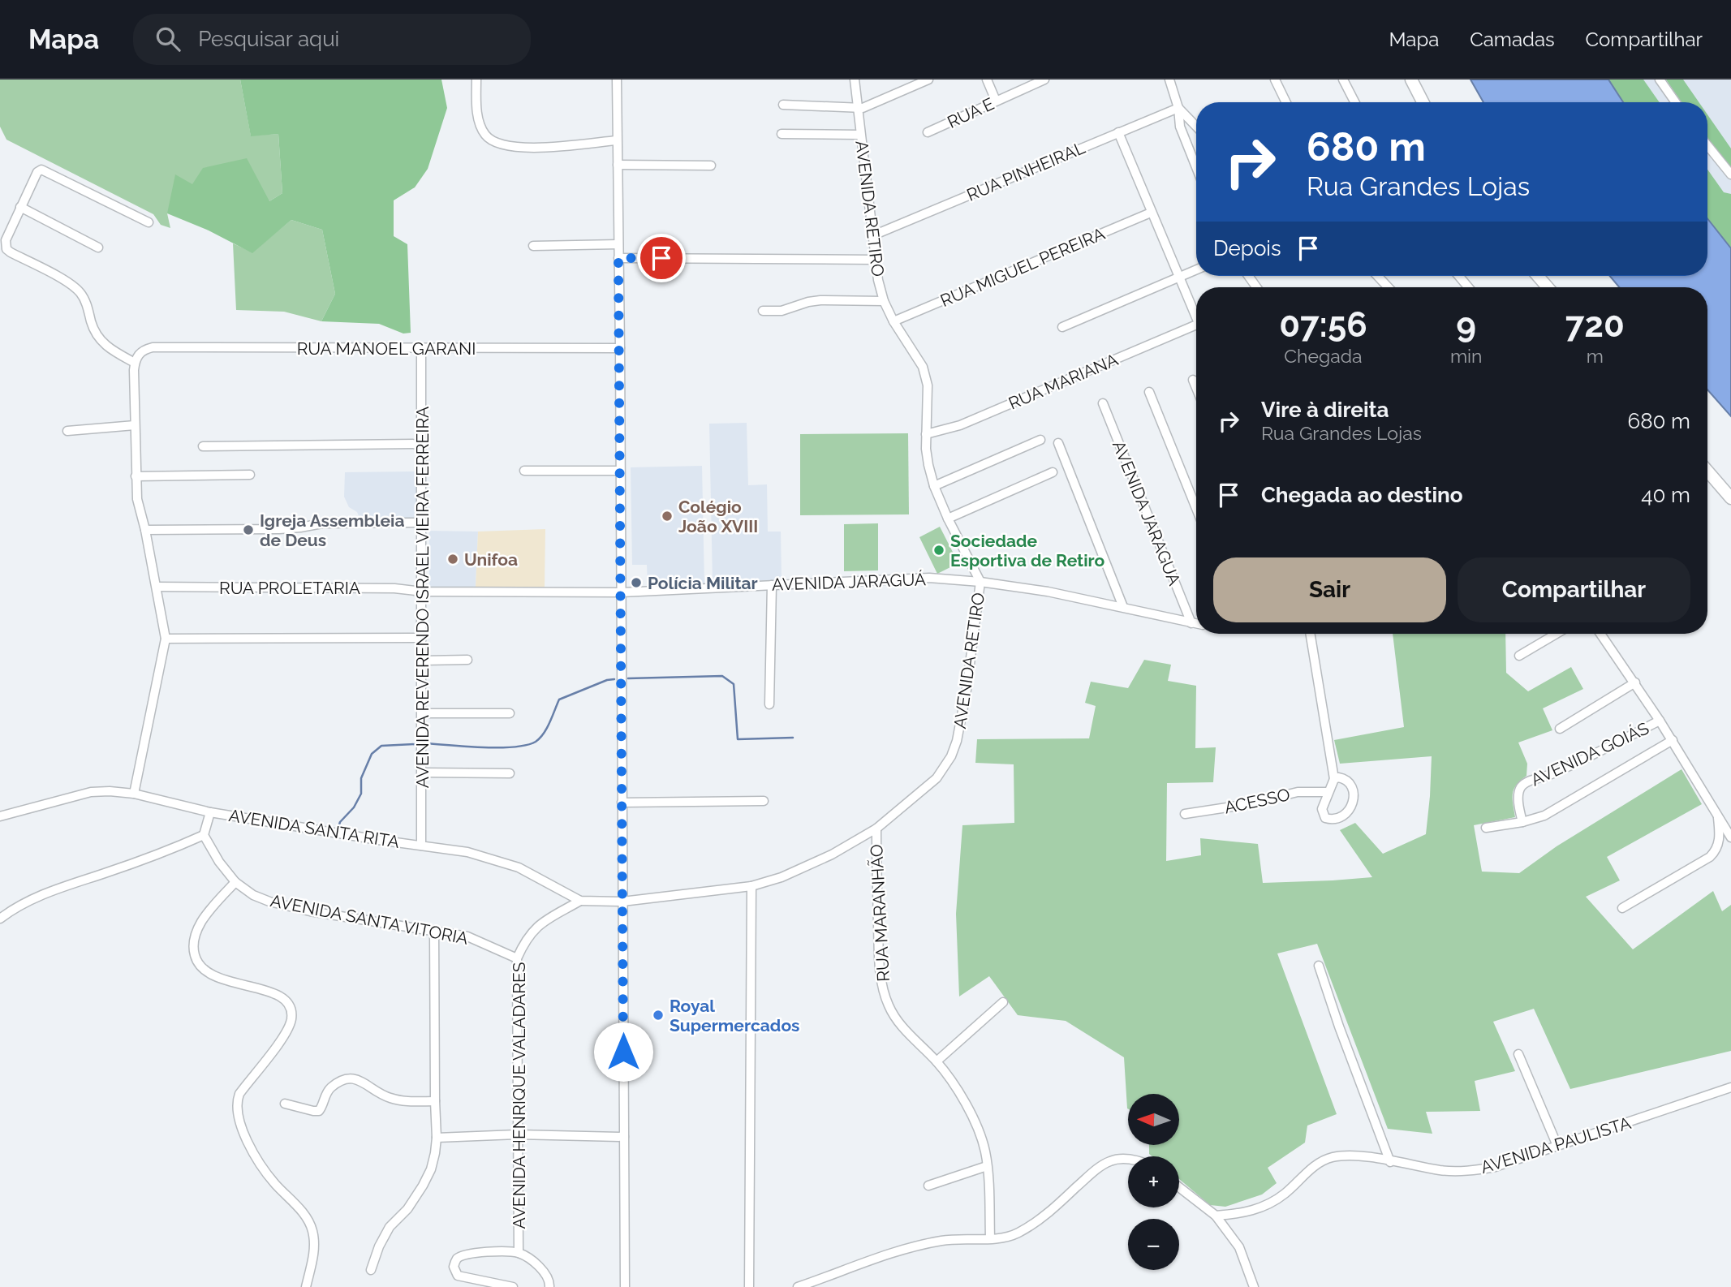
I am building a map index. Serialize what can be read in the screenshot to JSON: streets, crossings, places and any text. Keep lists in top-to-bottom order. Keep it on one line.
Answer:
{"streets":{"street":["RUA E","RUA PINHEIRAL","AVENIDA RETIRO","RUA MIGUEL PEREIRA","RUA MANOEL GARANI","RUA MARIANA","AVENIDA JARAGUA","AVENIDA JARAGUÁ","RUA PROLETARIA","AVENIDA REVERENDO ISRAEL VIEIRA FERREIRA","AVENIDA GOIÁS","ACESSO","AVENIDA SANTA RITA","RUA MARANHÃO","AVENIDA SANTA VITORIA","AVENIDA HENRIQUE VALADARES","AVENIDA PAULISTA"]},"crossings":[["RUA PINHEIRAL","AVENIDA RETIRO"],["AVENIDA RETIRO","RUA MIGUEL PEREIRA"],["AVENIDA RETIRO","RUA MARIANA"],["AVENIDA RETIRO","AVENIDA JARAGUÁ"],["AVENIDA RETIRO","AVENIDA SANTA RITA"],["AVENIDA RETIRO","RUA MARANHÃO"],["RUA MANOEL GARANI","AVENIDA REVERENDO ISRAEL VIEIRA FERREIRA"],["AVENIDA JARAGUA","AVENIDA JARAGUÁ"],["AVENIDA JARAGUÁ","RUA PROLETARIA"],["AVENIDA JARAGUÁ","AVENIDA REVERENDO ISRAEL VIEIRA FERREIRA"],["RUA PROLETARIA","AVENIDA REVERENDO ISRAEL VIEIRA FERREIRA"],["AVENIDA REVERENDO ISRAEL VIEIRA FERREIRA","AVENIDA SANTA RITA"],["AVENIDA SANTA RITA","AVENIDA HENRIQUE VALADARES"],["AVENIDA SANTA VITORIA","AVENIDA HENRIQUE VALADARES"]],"places":["Colégio João XVIII","Igreja Assembleia de Deus","Sociedade Esportiva de Retiro","Unifoa","Polícia Militar","Royal Supermercados"],"north":"left","page":{"header":"Mapa","search":"Pesquisar aqui","nav":["Mapa","Camadas","Compartilhar"],"turn":["680 m","Rua Grandes Lojas"],"then":"Depois","eta":["07:56","Chegada","9","min","720","m"],"list":[{"name":"Vire à direita","note":"Rua Grandes Lojas","value":"680 m"},{"name":"Chegada ao destino","value":"40 m"}],"buttons":["Sair","Compartilhar"],"map_buttons":["+","−"]}}
